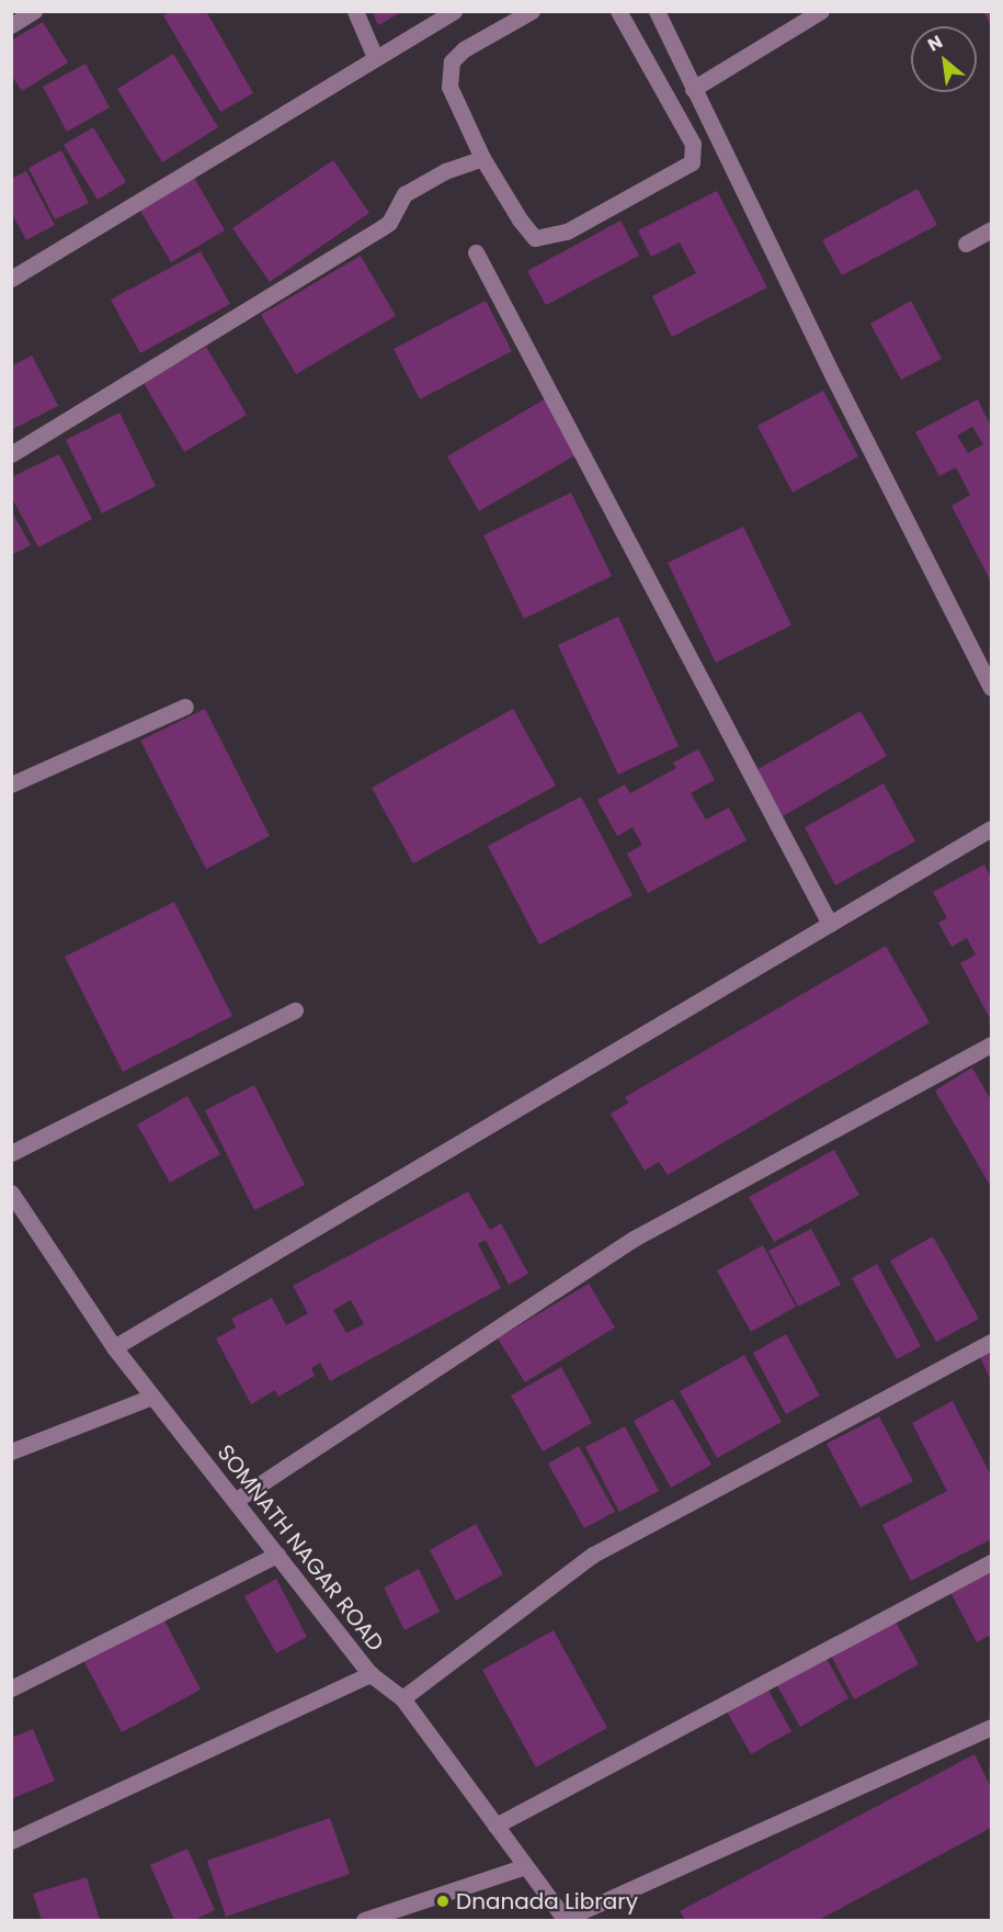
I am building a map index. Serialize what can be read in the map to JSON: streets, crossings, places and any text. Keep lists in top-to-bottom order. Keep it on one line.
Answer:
{"streets":{"street":["SOMNATH NAGAR ROAD"]},"places":["Dnanada Library"],"north":"top left"}
